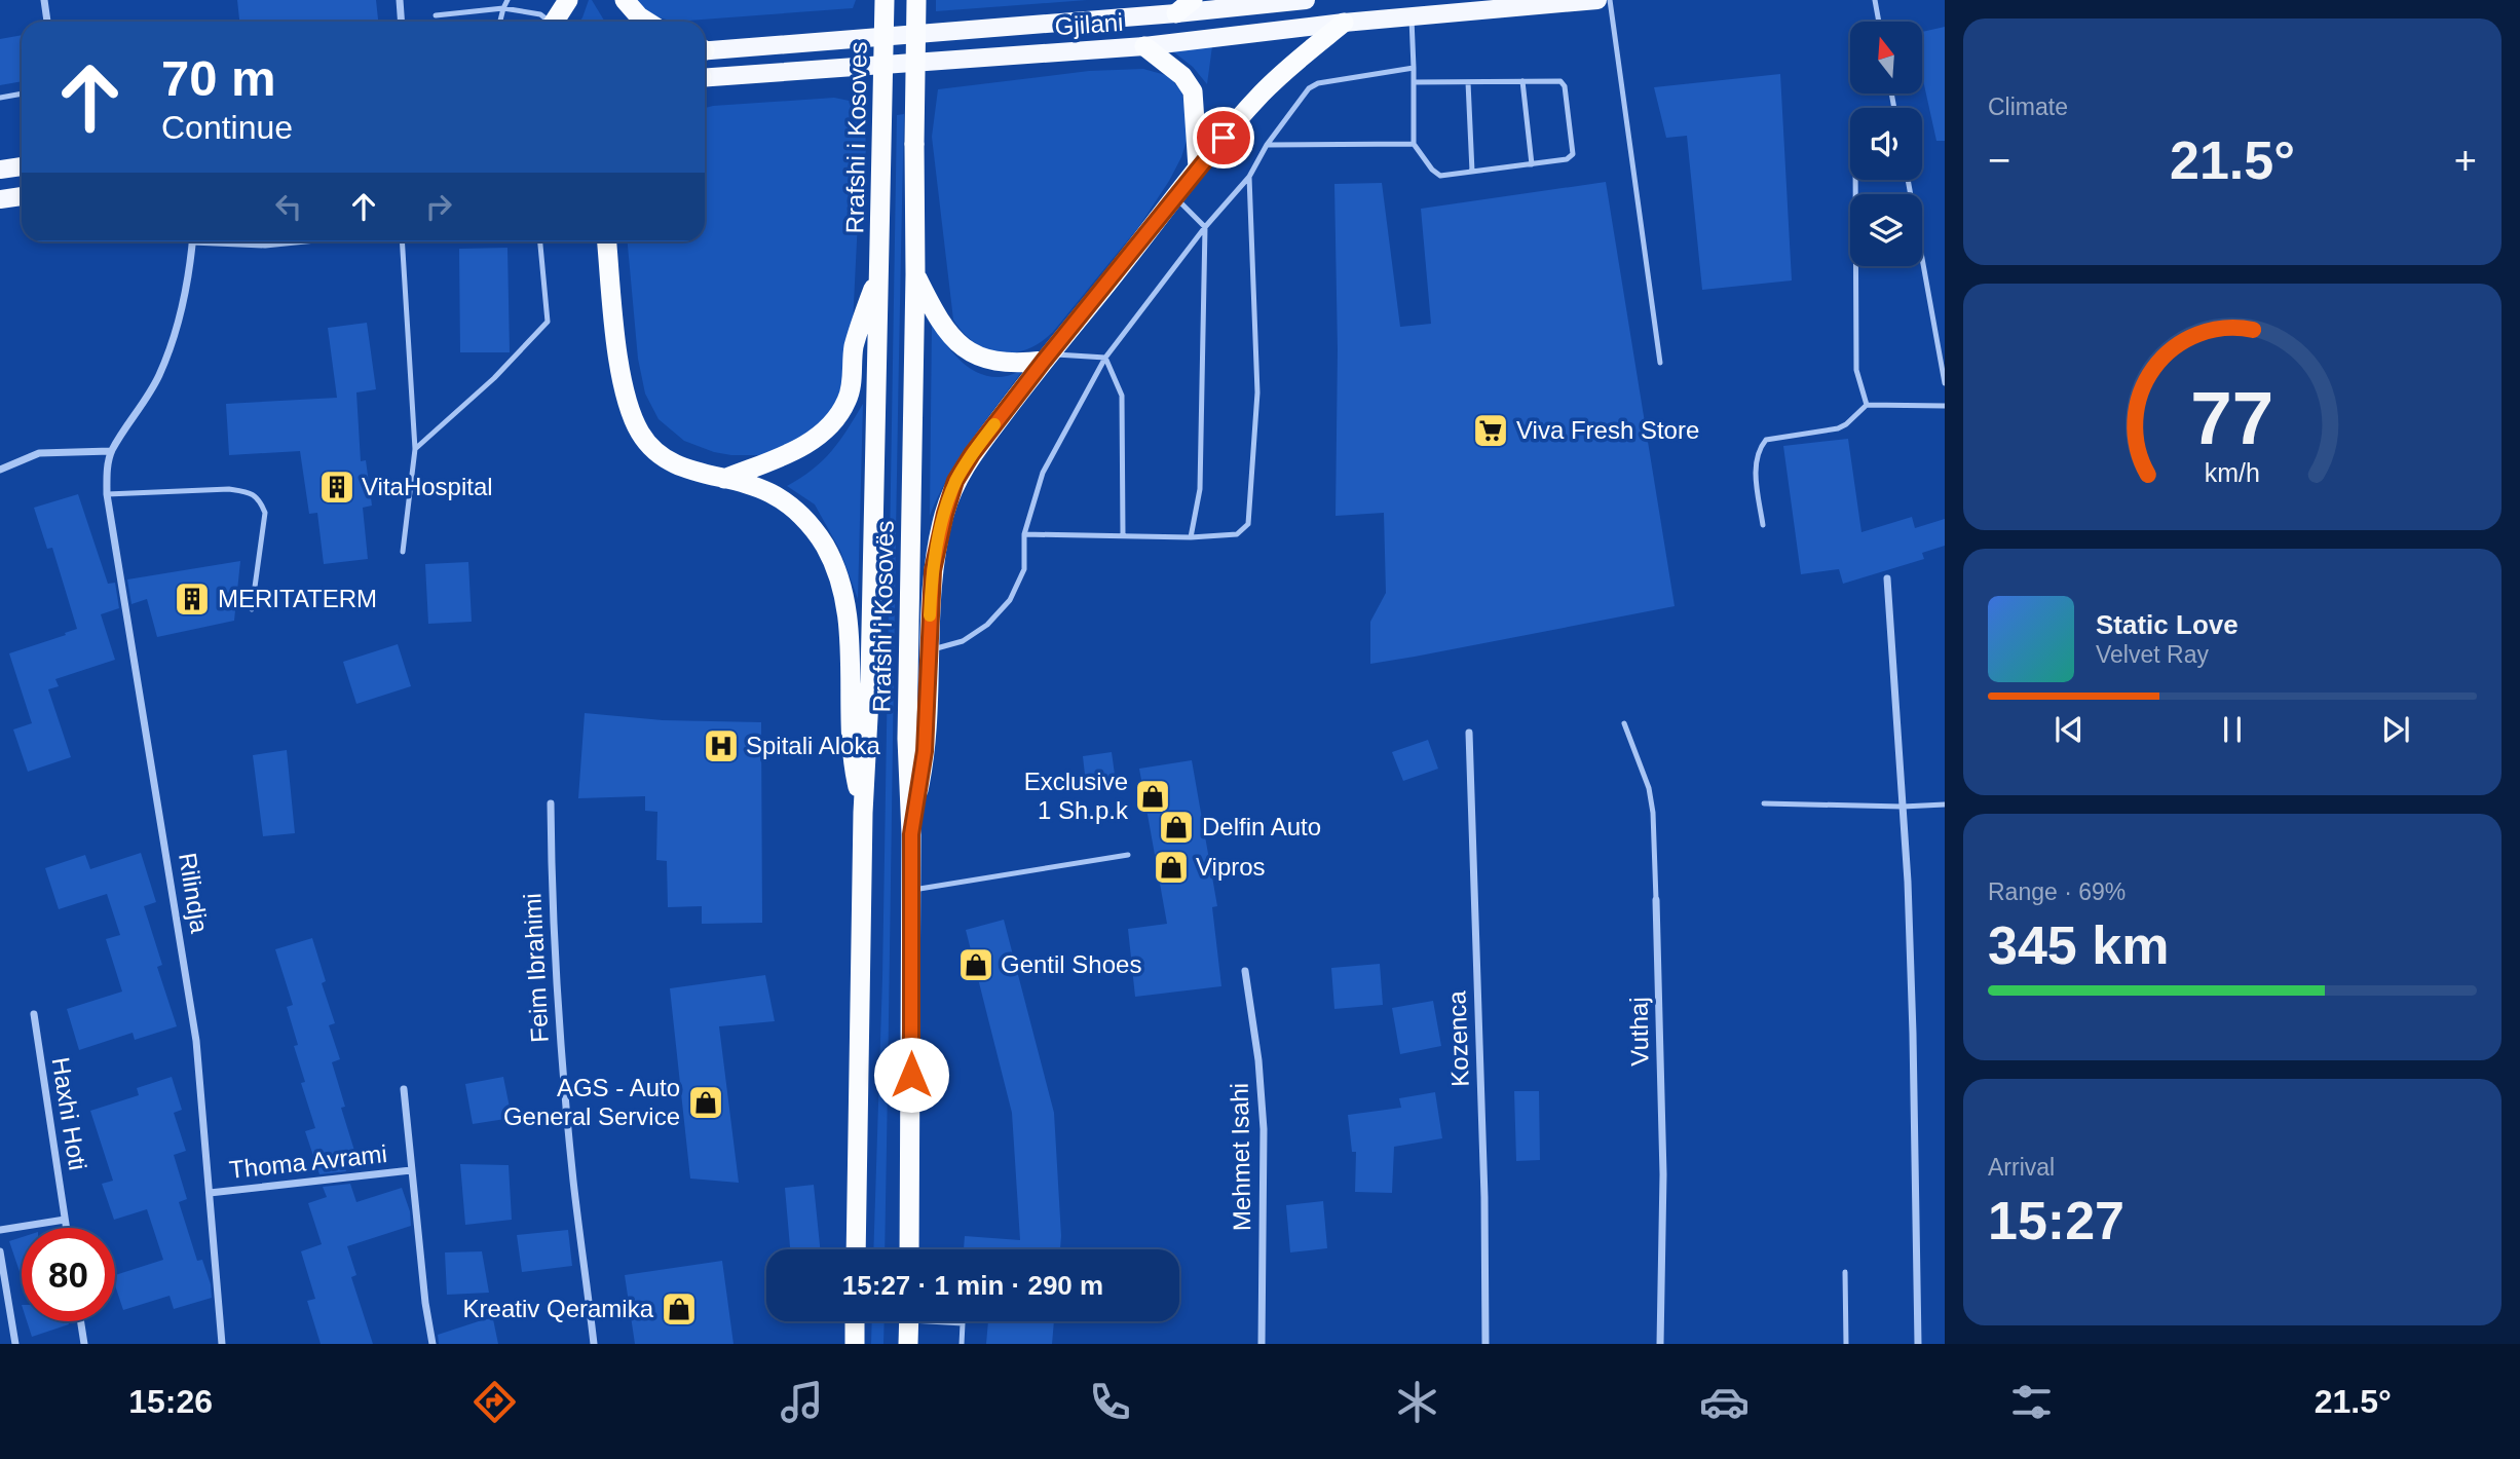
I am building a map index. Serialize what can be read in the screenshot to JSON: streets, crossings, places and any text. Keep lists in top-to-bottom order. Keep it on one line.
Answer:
{"streets":{"highway":["Rrafshi i Kosoves","Rrafshi i Kosovës"],"main road":["Gjilani"],"street":["Rilindja","Feim Ibrahimi","Vuthaj","Kozenca","Haxhi Hoti","Mehmet Isahi","Thoma Avrami"]},"crossings":[["Gjilani","Rrafshi i Kosoves"],["Rrafshi i Kosoves","Rrafshi i Kosovës"],["Rilindja","Thoma Avrami"]],"places":{"supermarket":["Viva Fresh Store"],"building":["VitaHospital","MERITATERM"],"hospital":["Spitali Aloka"],"shop":["Exclusive 1 Sh.p.k","Delfin Auto","Vipros","Gentil Shoes","AGS - Auto General Service","Kreativ Qeramika"]},"north":"top","page":{"tile":["Climate",["Range · 69%","345 km"],["Arrival","15:27"]],"turn":["70 m","Continue"],"heat":["−","21.5°","+"],"song":["Static Love","Velvet Ray"],"limit":"80","trip":"15:27 · 1 min · 290 m","tabs":["15:26","21.5°"],"gauge":["77","km/h"]}}
